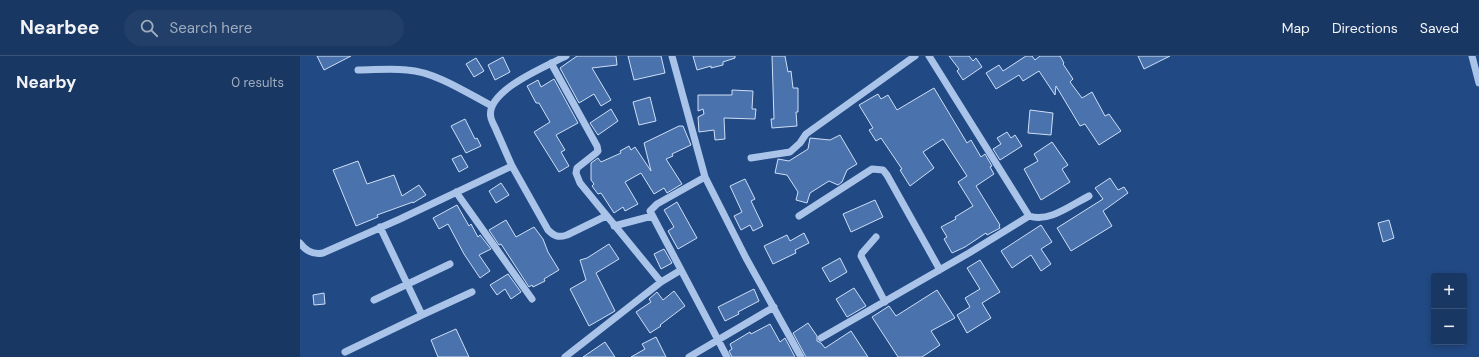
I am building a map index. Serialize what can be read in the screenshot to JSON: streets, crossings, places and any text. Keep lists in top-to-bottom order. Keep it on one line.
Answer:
{"page":{"header":"Nearbee","search":"Search here","nav":["Map","Directions","Saved"],"heading":["Nearby","0 results"],"map_buttons":["+","−"]}}
